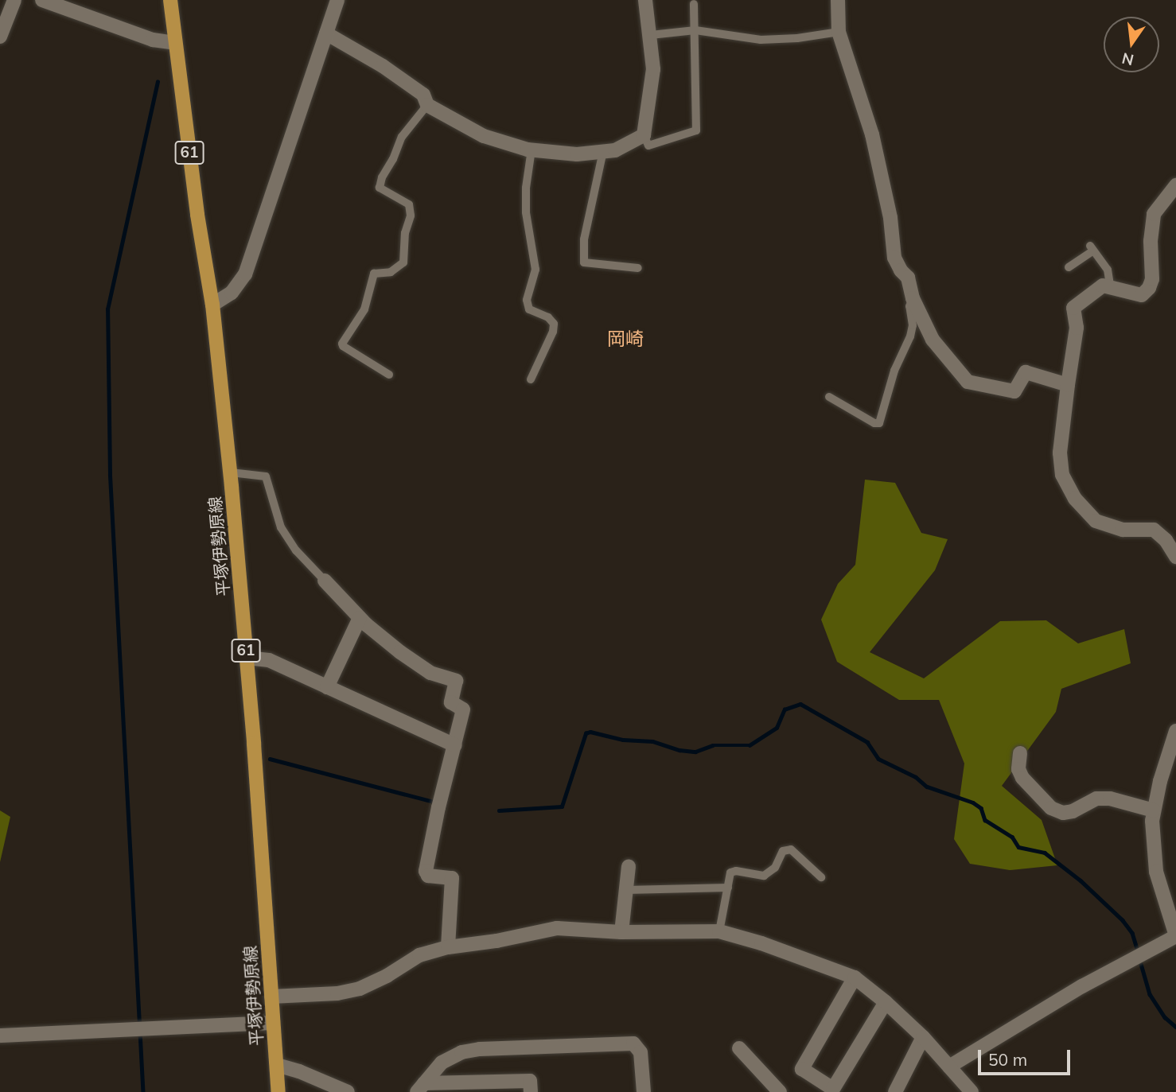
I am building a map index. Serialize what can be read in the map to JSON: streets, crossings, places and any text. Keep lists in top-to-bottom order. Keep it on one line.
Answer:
{"streets":{"main road":["61","平塚伊勢原線"]},"districts":["岡崎"],"scale_bar":"50 m","north":"bottom"}
